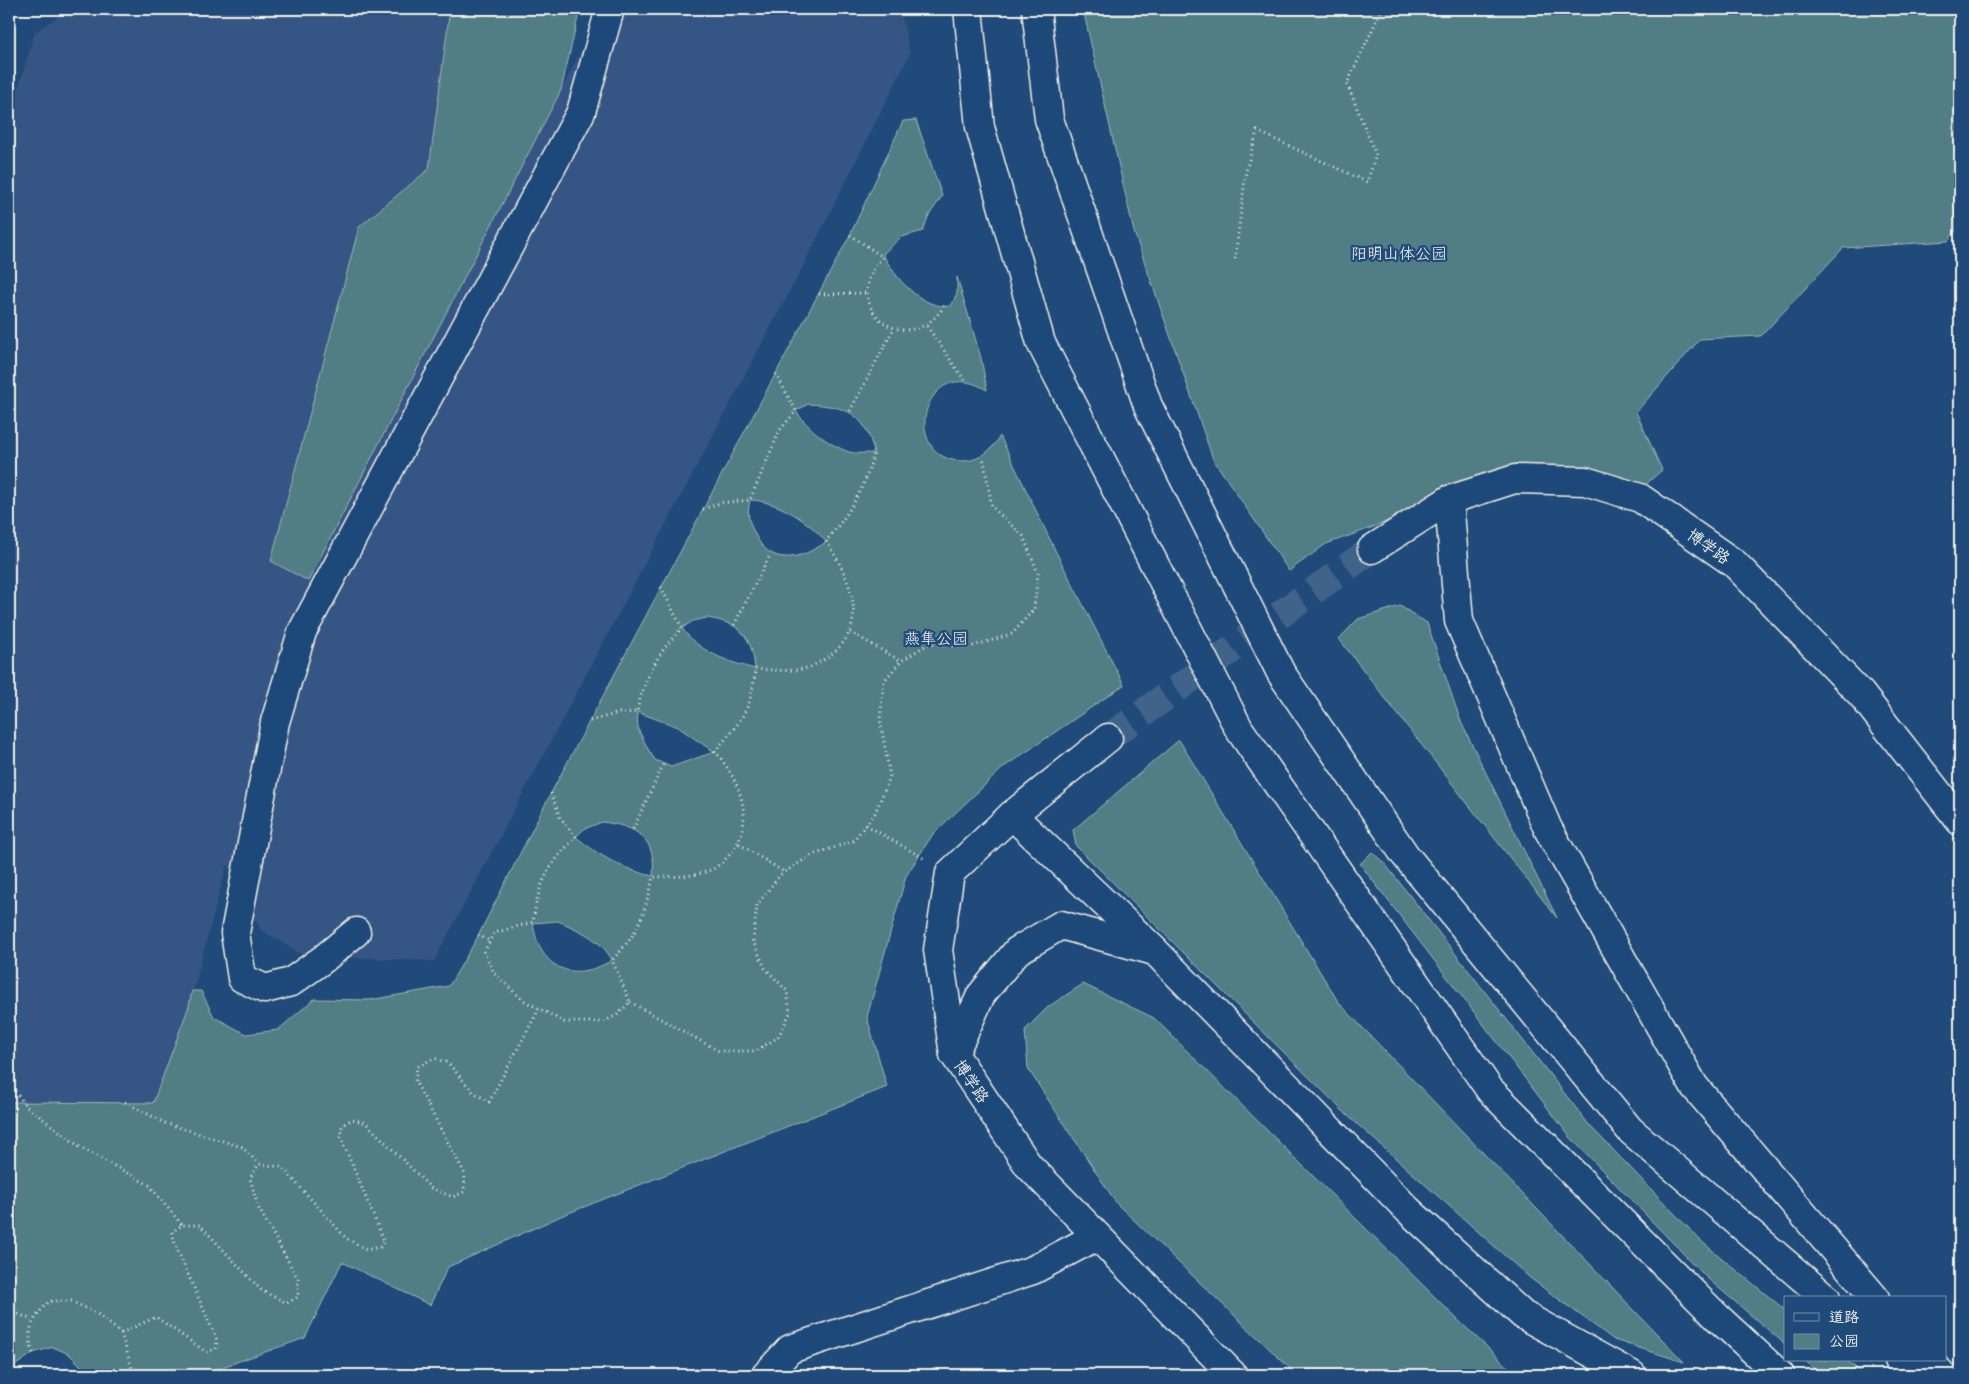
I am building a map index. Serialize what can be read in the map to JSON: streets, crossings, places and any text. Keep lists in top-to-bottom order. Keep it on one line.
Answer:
{"streets":{"main road":["博学路"]},"parks":["阳明山体公园","燕隼公园"],"legend":["道路","公园"]}
